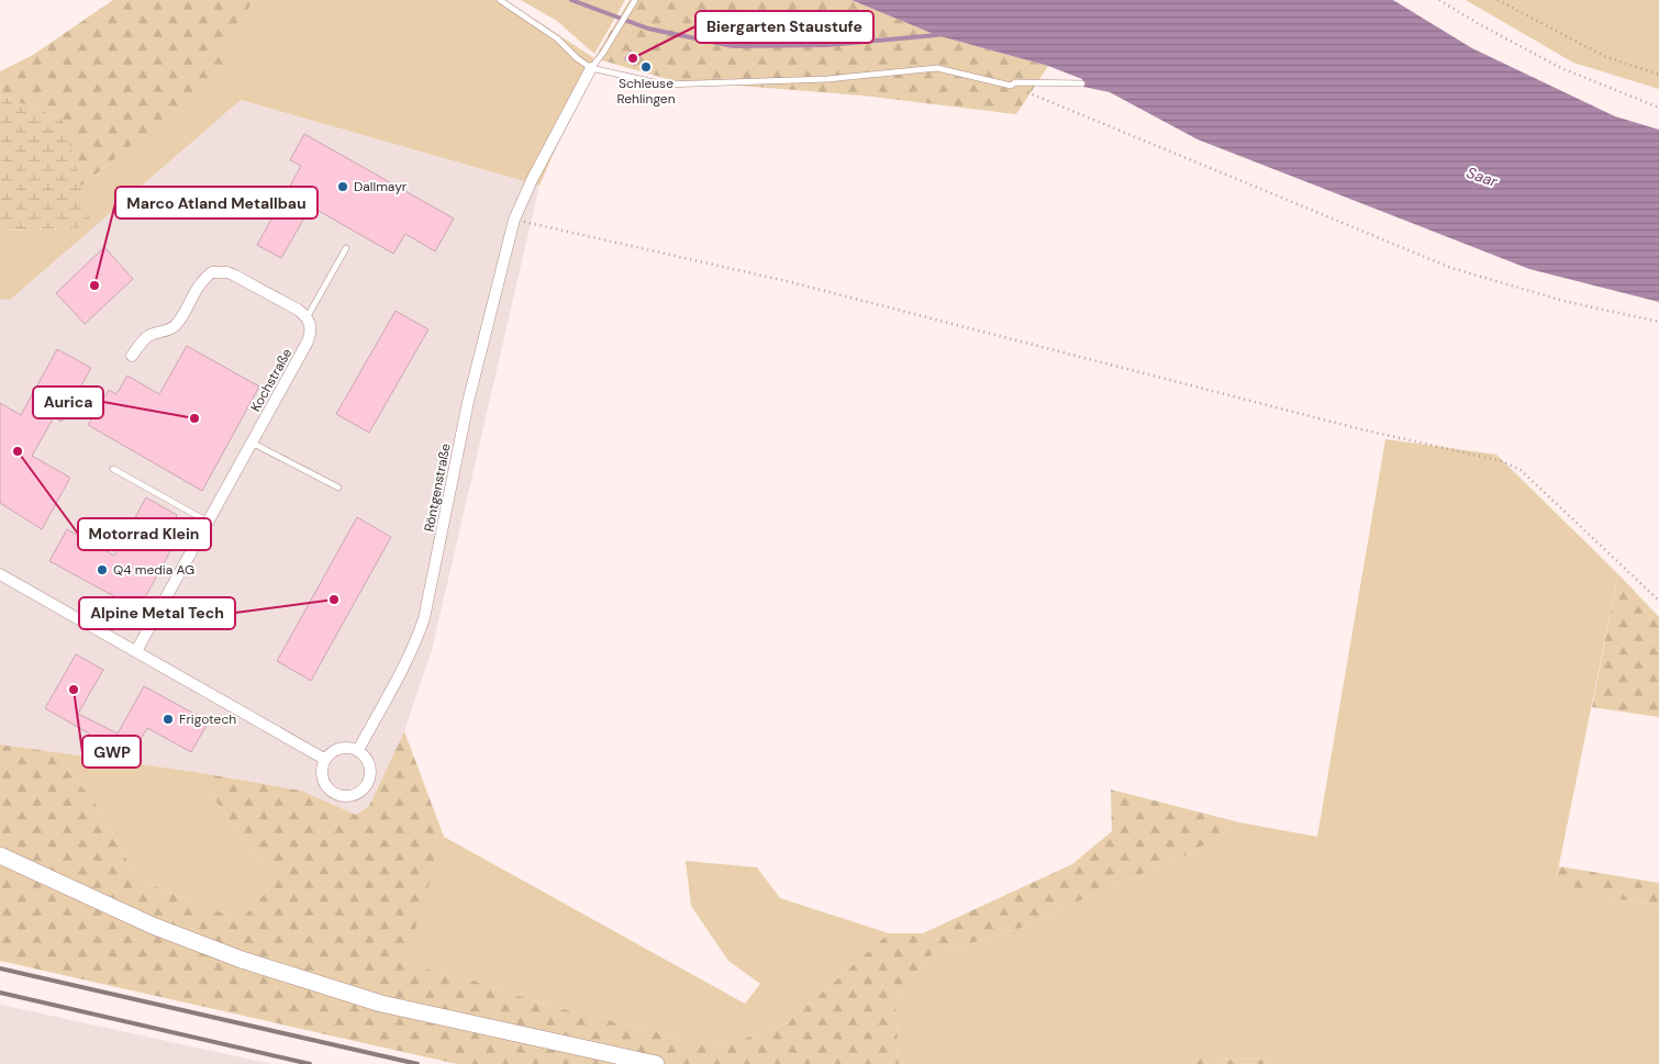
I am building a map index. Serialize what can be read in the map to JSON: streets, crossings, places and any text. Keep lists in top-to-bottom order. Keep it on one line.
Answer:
{"streets":{"street":["Kochstraße","Röntgenstraße"]},"water":["Saar"],"places":["Biergarten Staustufe","Schleuse Rehlingen","Dallmayr","Marco Atland Metallbau","Aurica","Motorrad Klein","Q4 media AG","Alpine Metal Tech","GWP","Frigotech"]}
